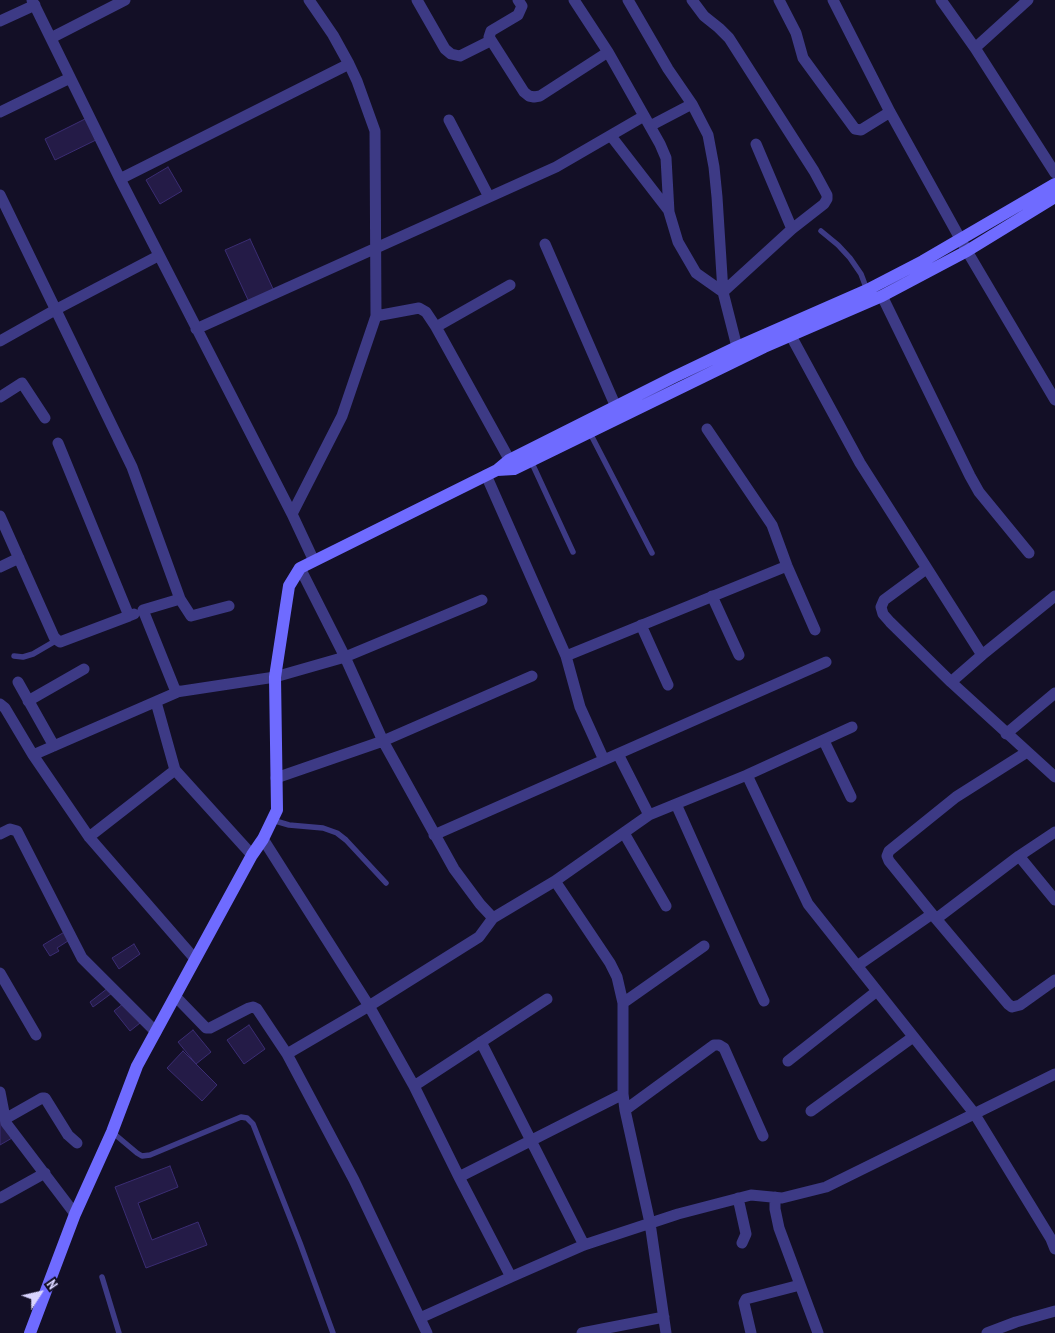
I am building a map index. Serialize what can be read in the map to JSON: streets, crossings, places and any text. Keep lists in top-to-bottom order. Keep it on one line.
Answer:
{"north":"top right"}
